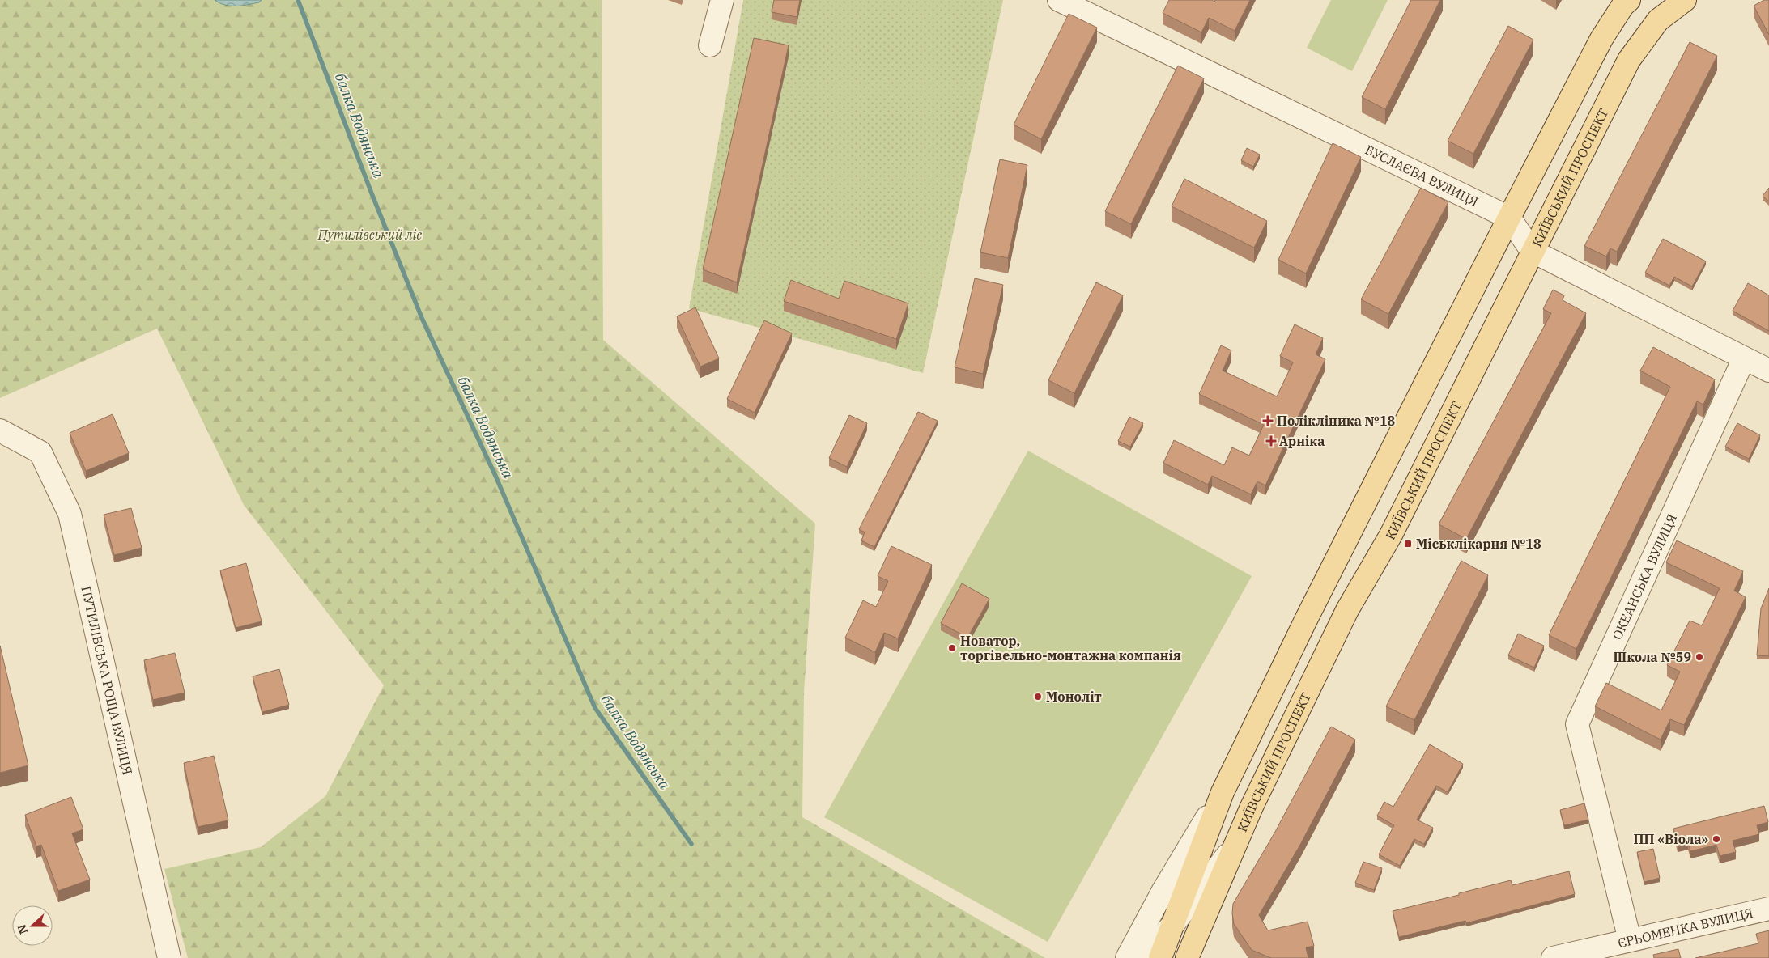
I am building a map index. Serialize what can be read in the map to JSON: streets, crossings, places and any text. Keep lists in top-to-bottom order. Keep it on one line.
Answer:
{"streets":{"main road":["КИЇВСЬКИЙ ПРОСПЕКТ"],"street":["БУСЛАЄВА ВУЛИЦЯ","ОКЕАНСЬКА ВУЛИЦЯ","ПУТИЛІВСЬКА РОЩА ВУЛИЦЯ","ЄРЬОМЕНКА ВУЛИЦЯ"]},"crossings":[["БУСЛАЄВА ВУЛИЦЯ","КИЇВСЬКИЙ ПРОСПЕКТ"],["БУСЛАЄВА ВУЛИЦЯ","ОКЕАНСЬКА ВУЛИЦЯ"],["ОКЕАНСЬКА ВУЛИЦЯ","ЄРЬОМЕНКА ВУЛИЦЯ"]],"water":["балка Водянська"],"parks":["Путилівський ліс"],"places":{"health":["Полікліника №18","Арніка"],"transit":["Міськлікарня №18"],"other":["Новатор, торгівельно-монтажна компанія","Школа №59","Моноліт","ПП «Віола»"]},"north":"left"}
